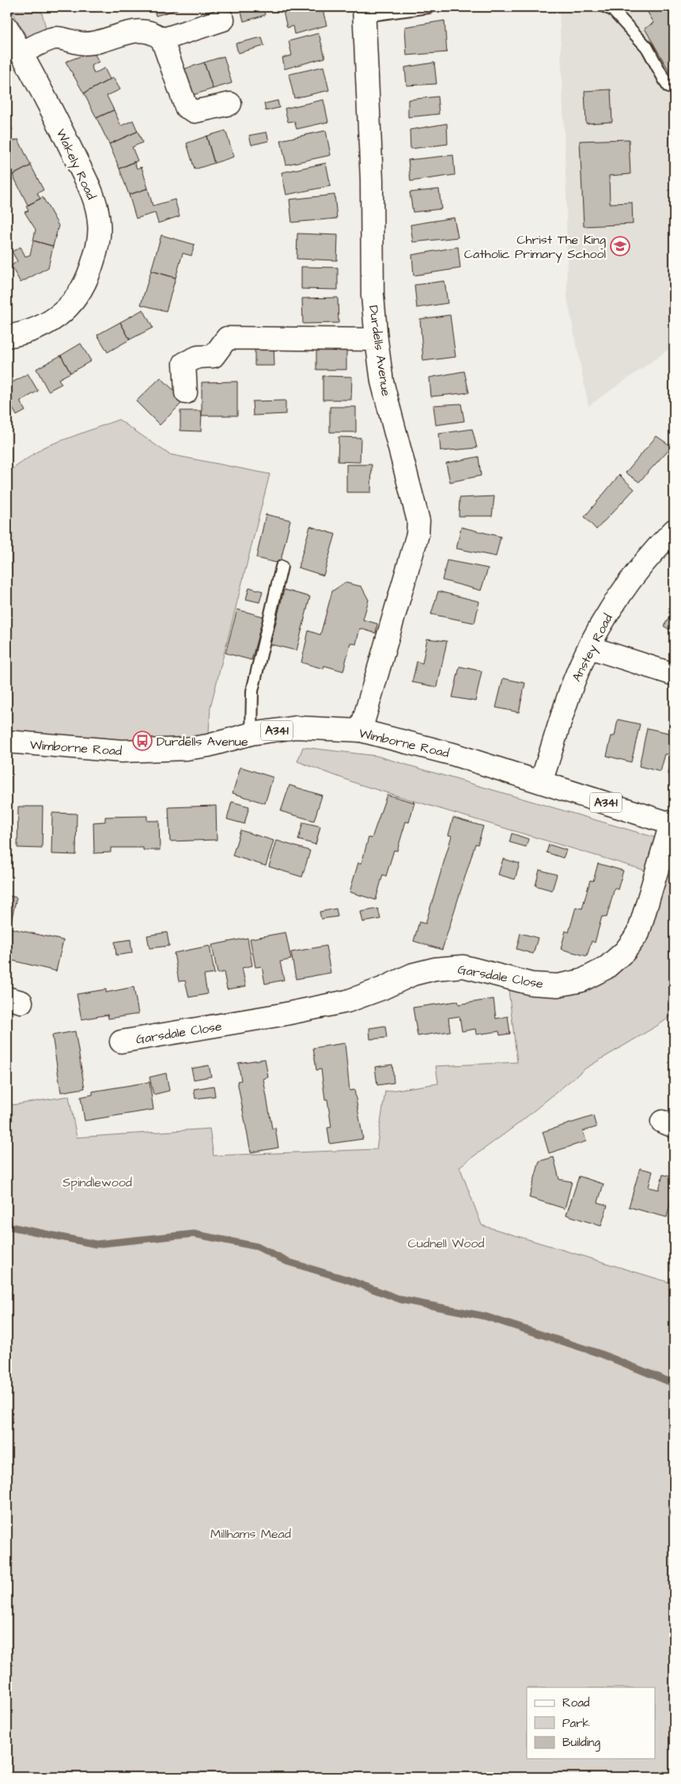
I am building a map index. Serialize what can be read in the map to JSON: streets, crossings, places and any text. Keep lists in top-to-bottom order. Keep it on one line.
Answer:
{"streets":{"street":["Wakely Road","Durdells Avenue","Anstey Road","A341","Wimborne Road","Garsdale Close"]},"crossings":[["Durdells Avenue","Wimborne Road"],["Anstey Road","Wimborne Road"],["Wimborne Road","Garsdale Close"]],"parks":["Spindlewood","Cudnell Wood","Millhams Mead"],"places":{"school or university":["Christ The King Catholic Primary School"],"bus stop":["Durdells Avenue"]},"legend":["Road","Park","Building"]}
